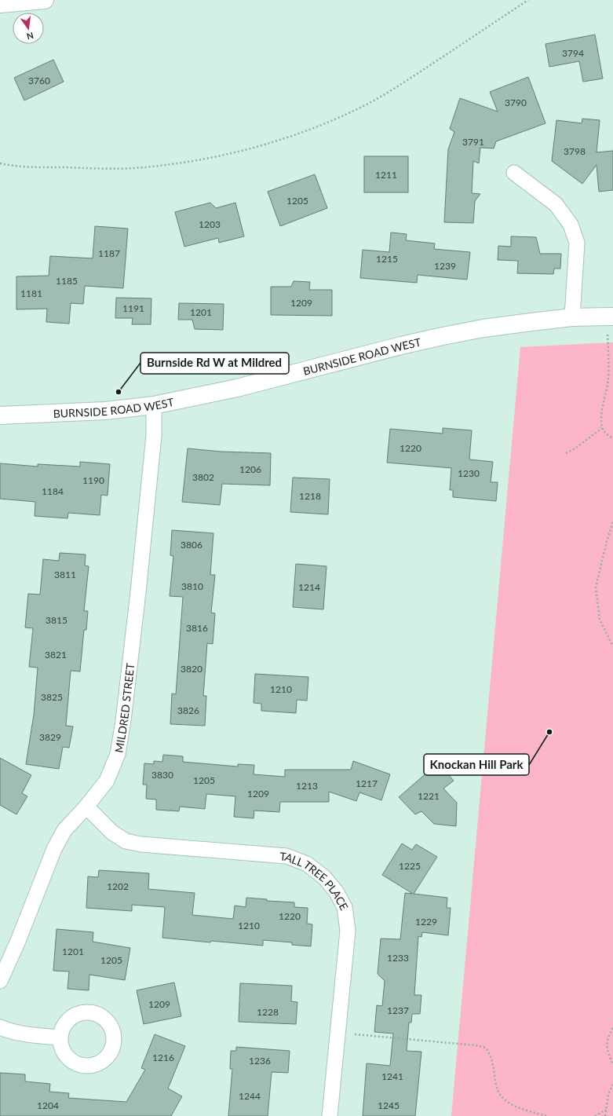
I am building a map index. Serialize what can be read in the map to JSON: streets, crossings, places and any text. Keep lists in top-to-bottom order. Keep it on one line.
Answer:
{"streets":{"main road":["BURNSIDE ROAD WEST"],"street":["MILDRED STREET","TALL TREE PLACE"]},"crossings":[["BURNSIDE ROAD WEST","MILDRED STREET"],["MILDRED STREET","TALL TREE PLACE"]],"places":["Burnside Rd W at Mildred","Knockan Hill Park"],"house_numbers":["3794","3760","3790","3791","3798","1211","1205","1203","1187","1215","1239","1185","1181","1209","1191","1201","1220","1206","1230","3802","1190","1184","1218","3806","3811","3810","1214","3815","3816","3821","3820","1210","3825","3826","3829","3830","1205","1217","1213","1209","1221","1225","1202","1220","1229","1210","1201","1233","1205","1209","1237","1228","1216","1236","1241","1244","1204","1245"],"north":"bottom"}
